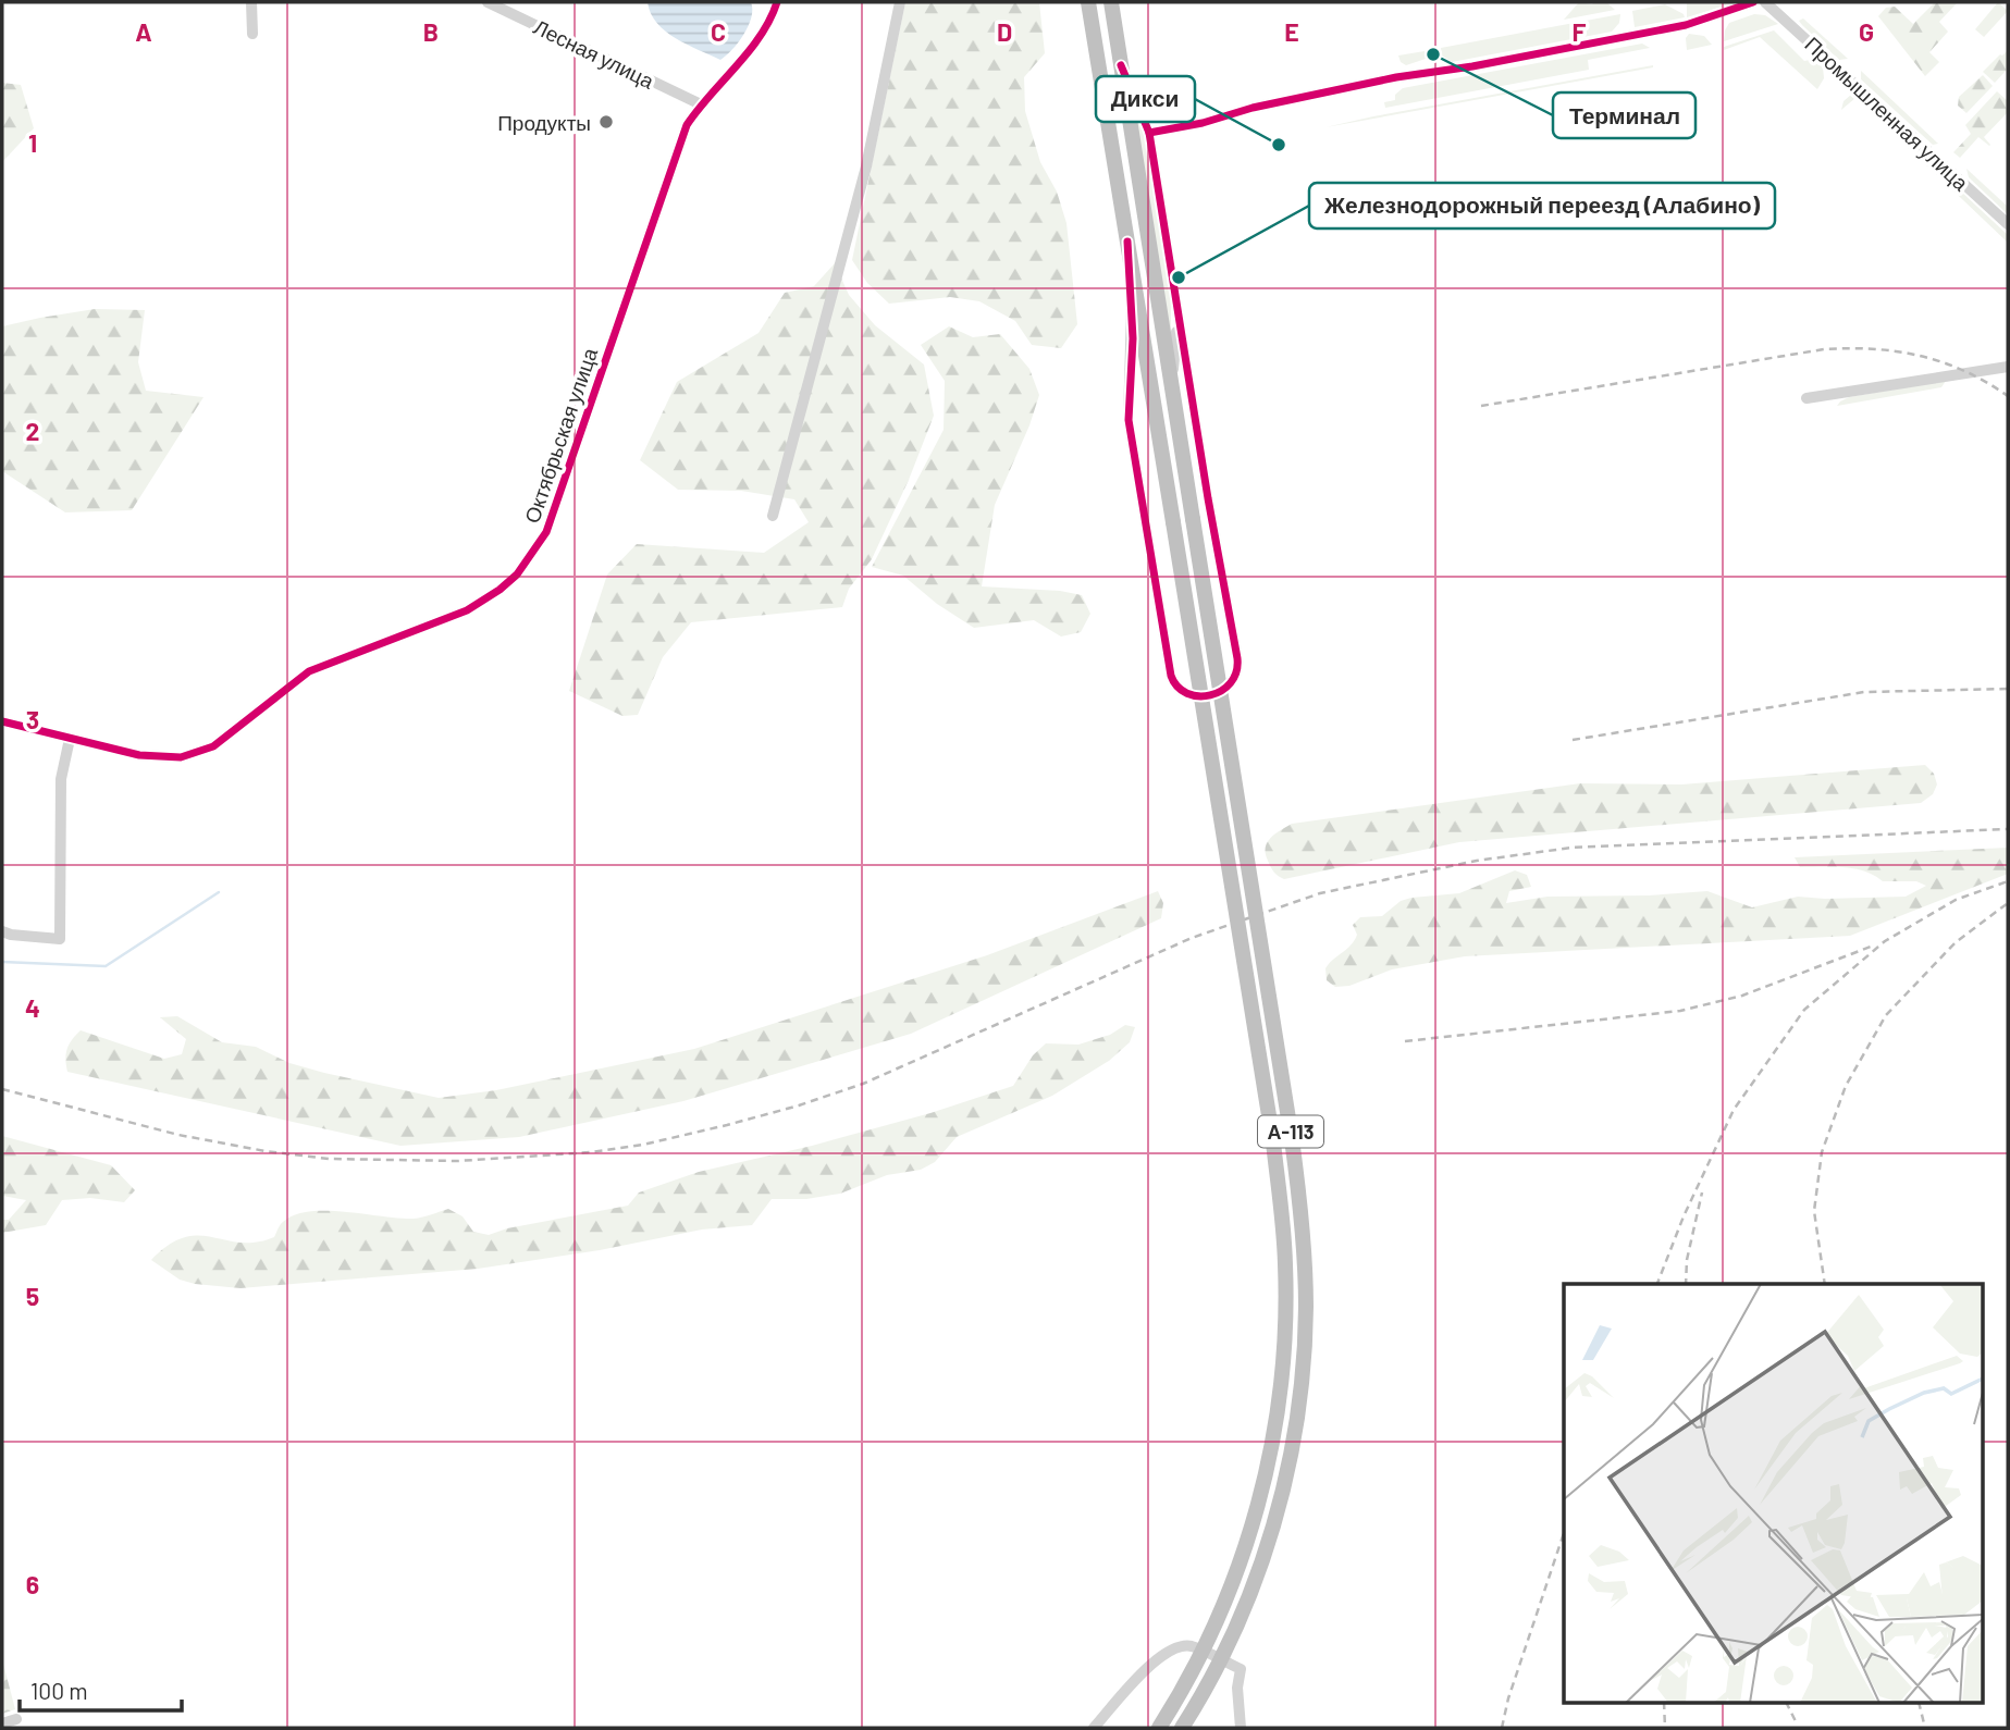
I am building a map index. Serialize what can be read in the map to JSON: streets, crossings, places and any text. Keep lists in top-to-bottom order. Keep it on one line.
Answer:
{"streets":{"highway":["А-113"],"street":["Лесная улица","Промышленная улица","Октябрьская улица"]},"crossings":[["Лесная улица","Октябрьская улица"]],"places":["Терминал","Продукты","Дикси","Железнодорожный переезд (Алабино)"],"scale_bar":"100 m","grid":{"columns":["A","B","C","D","E","F","G"],"rows":["1","2","3","4","5","6"]}}
